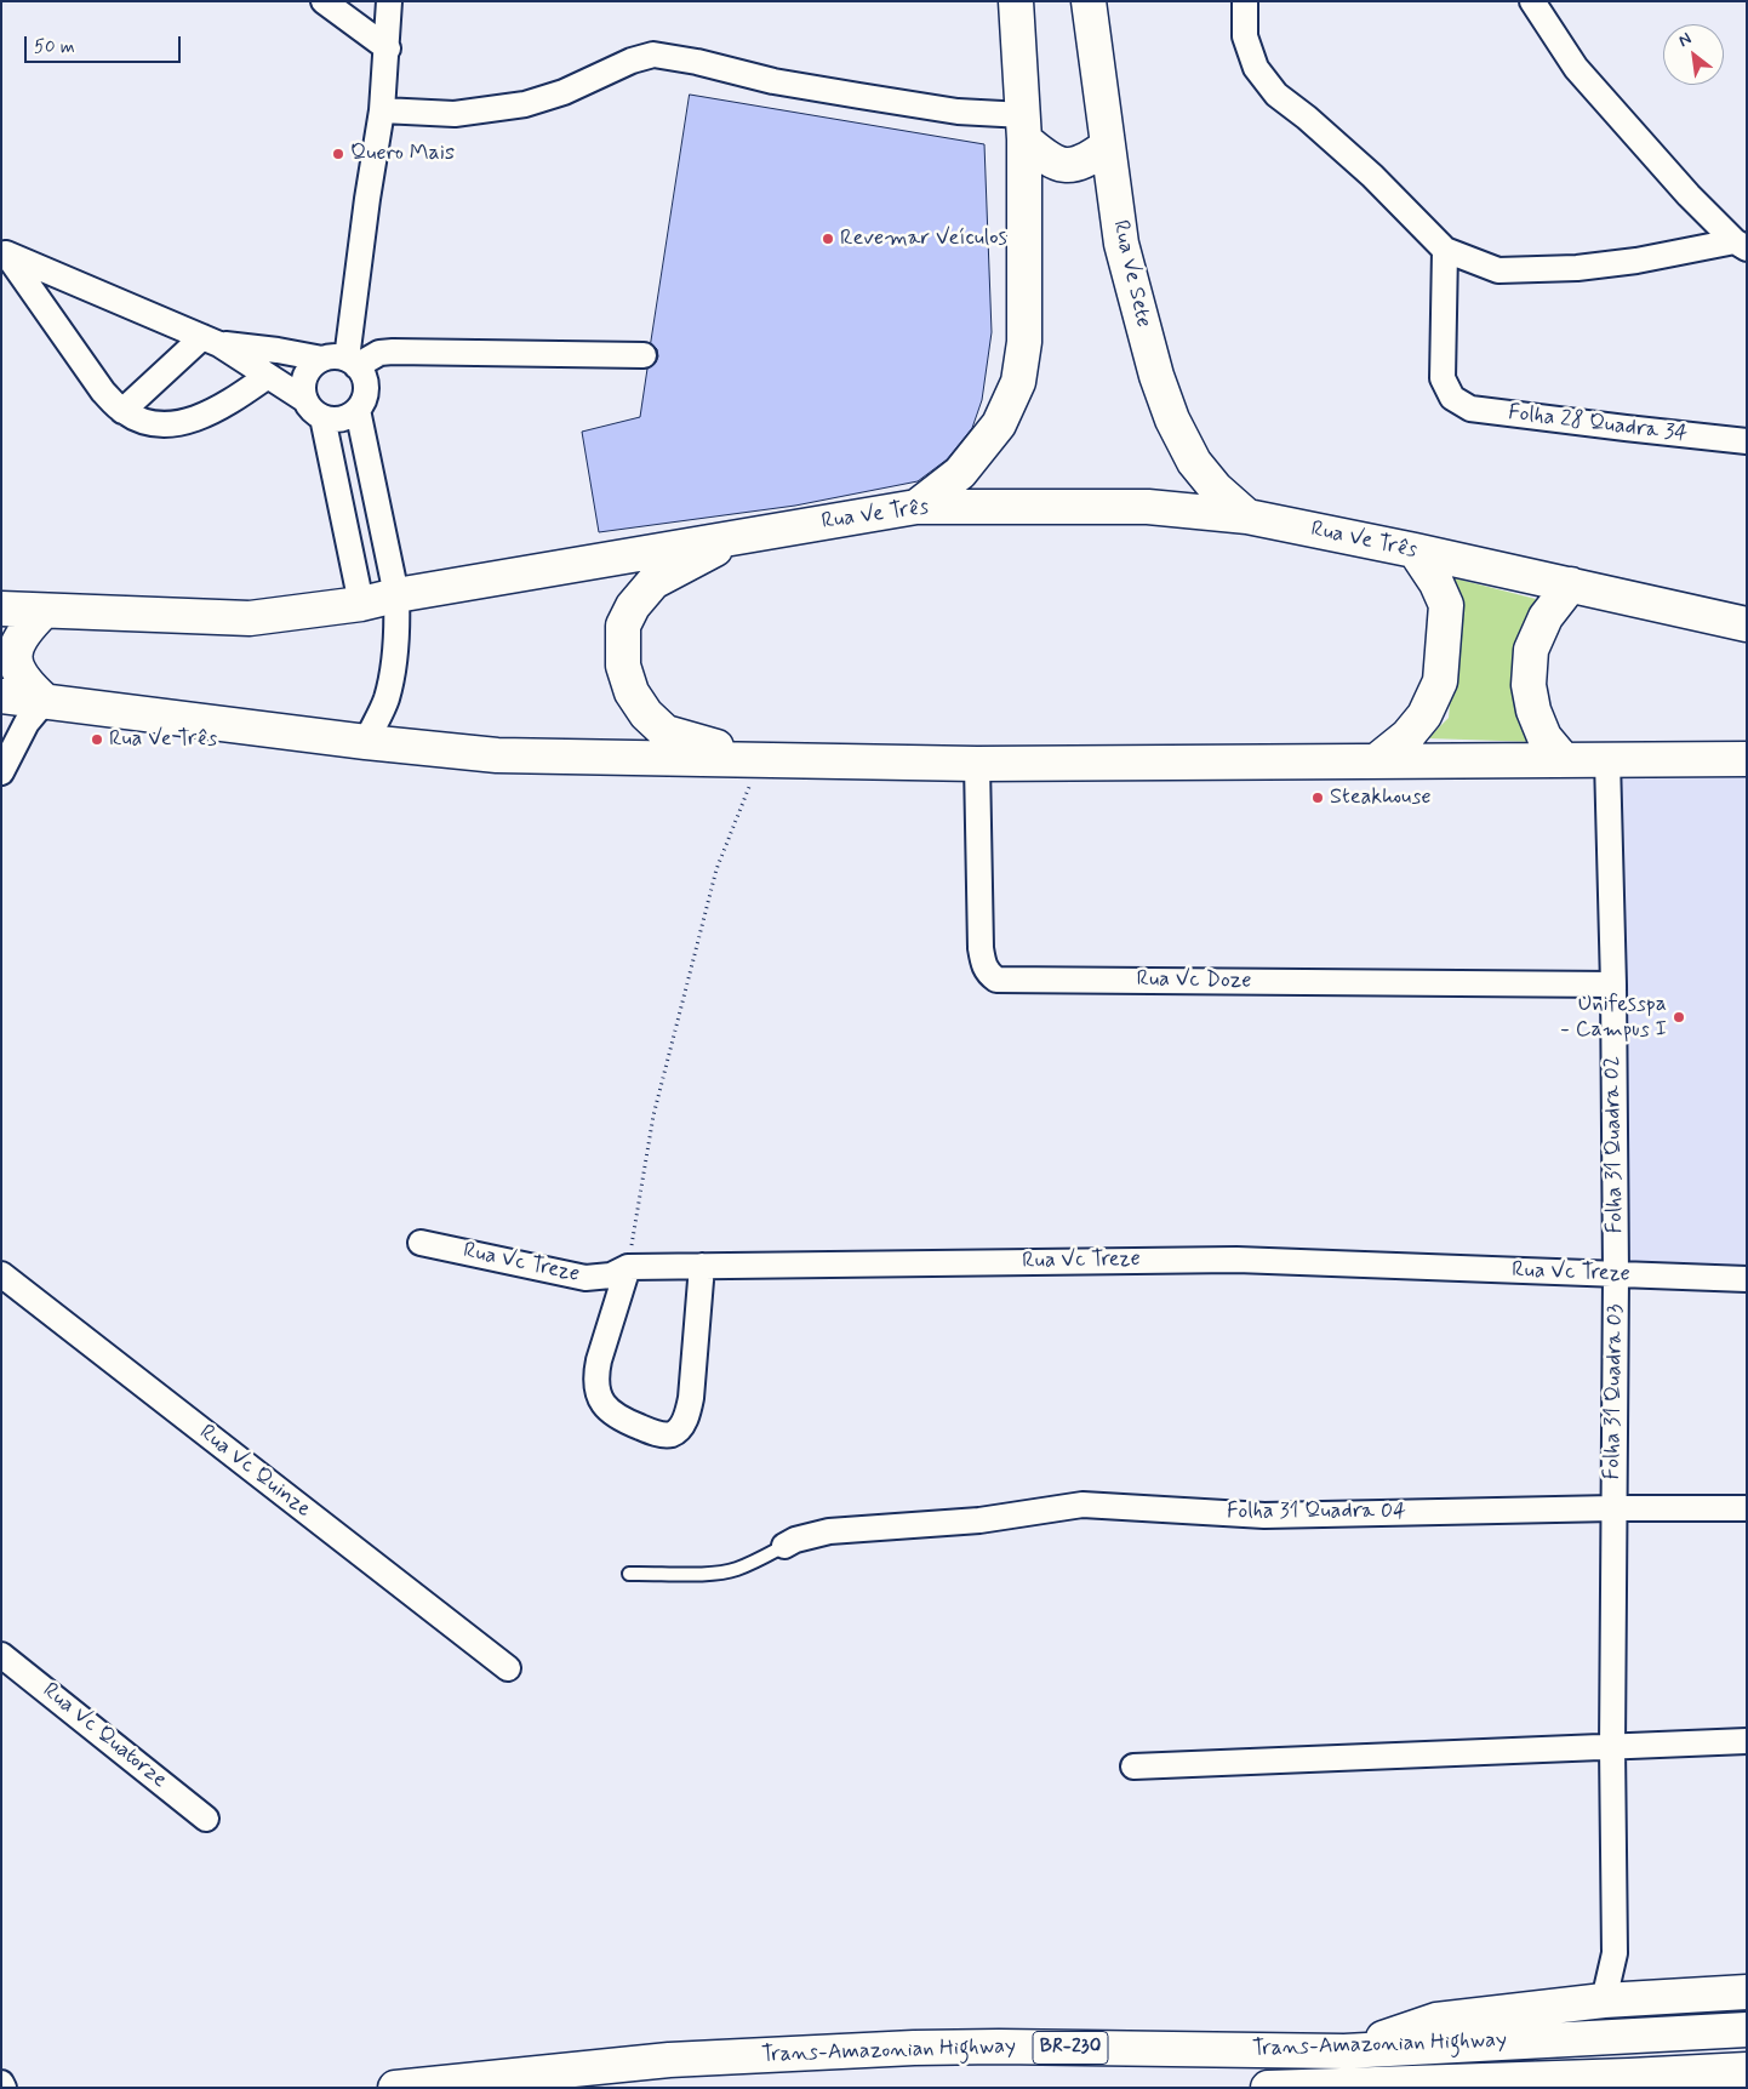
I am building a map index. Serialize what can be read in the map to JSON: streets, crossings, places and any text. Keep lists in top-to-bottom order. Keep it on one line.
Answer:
{"streets":{"main road":["Rua Ve Sete","Rua Ve Três","Trans-Amazonian Highway","BR-230"],"street":["Folha 28 Quadra 34","Rua Vc Doze","Folha 31 Quadra 02","Rua Vc Treze","Folha 31 Quadra 03","Rua Vc Quinze","Folha 31 Quadra 04","Rua Vc Quatorze"]},"crossings":[["Rua Ve Sete","Rua Ve Três"],["Rua Vc Doze","Folha 31 Quadra 02"],["Folha 31 Quadra 02","Rua Vc Treze"],["Folha 31 Quadra 02","Folha 31 Quadra 03"],["Rua Vc Treze","Folha 31 Quadra 03"],["Folha 31 Quadra 03","Folha 31 Quadra 04"]],"places":["Quero Mais","Revemar Veículos","Rua Ve Três","Steakhouse","Unifesspa - Campus I"],"scale_bar":"50 m","north":"top left"}
